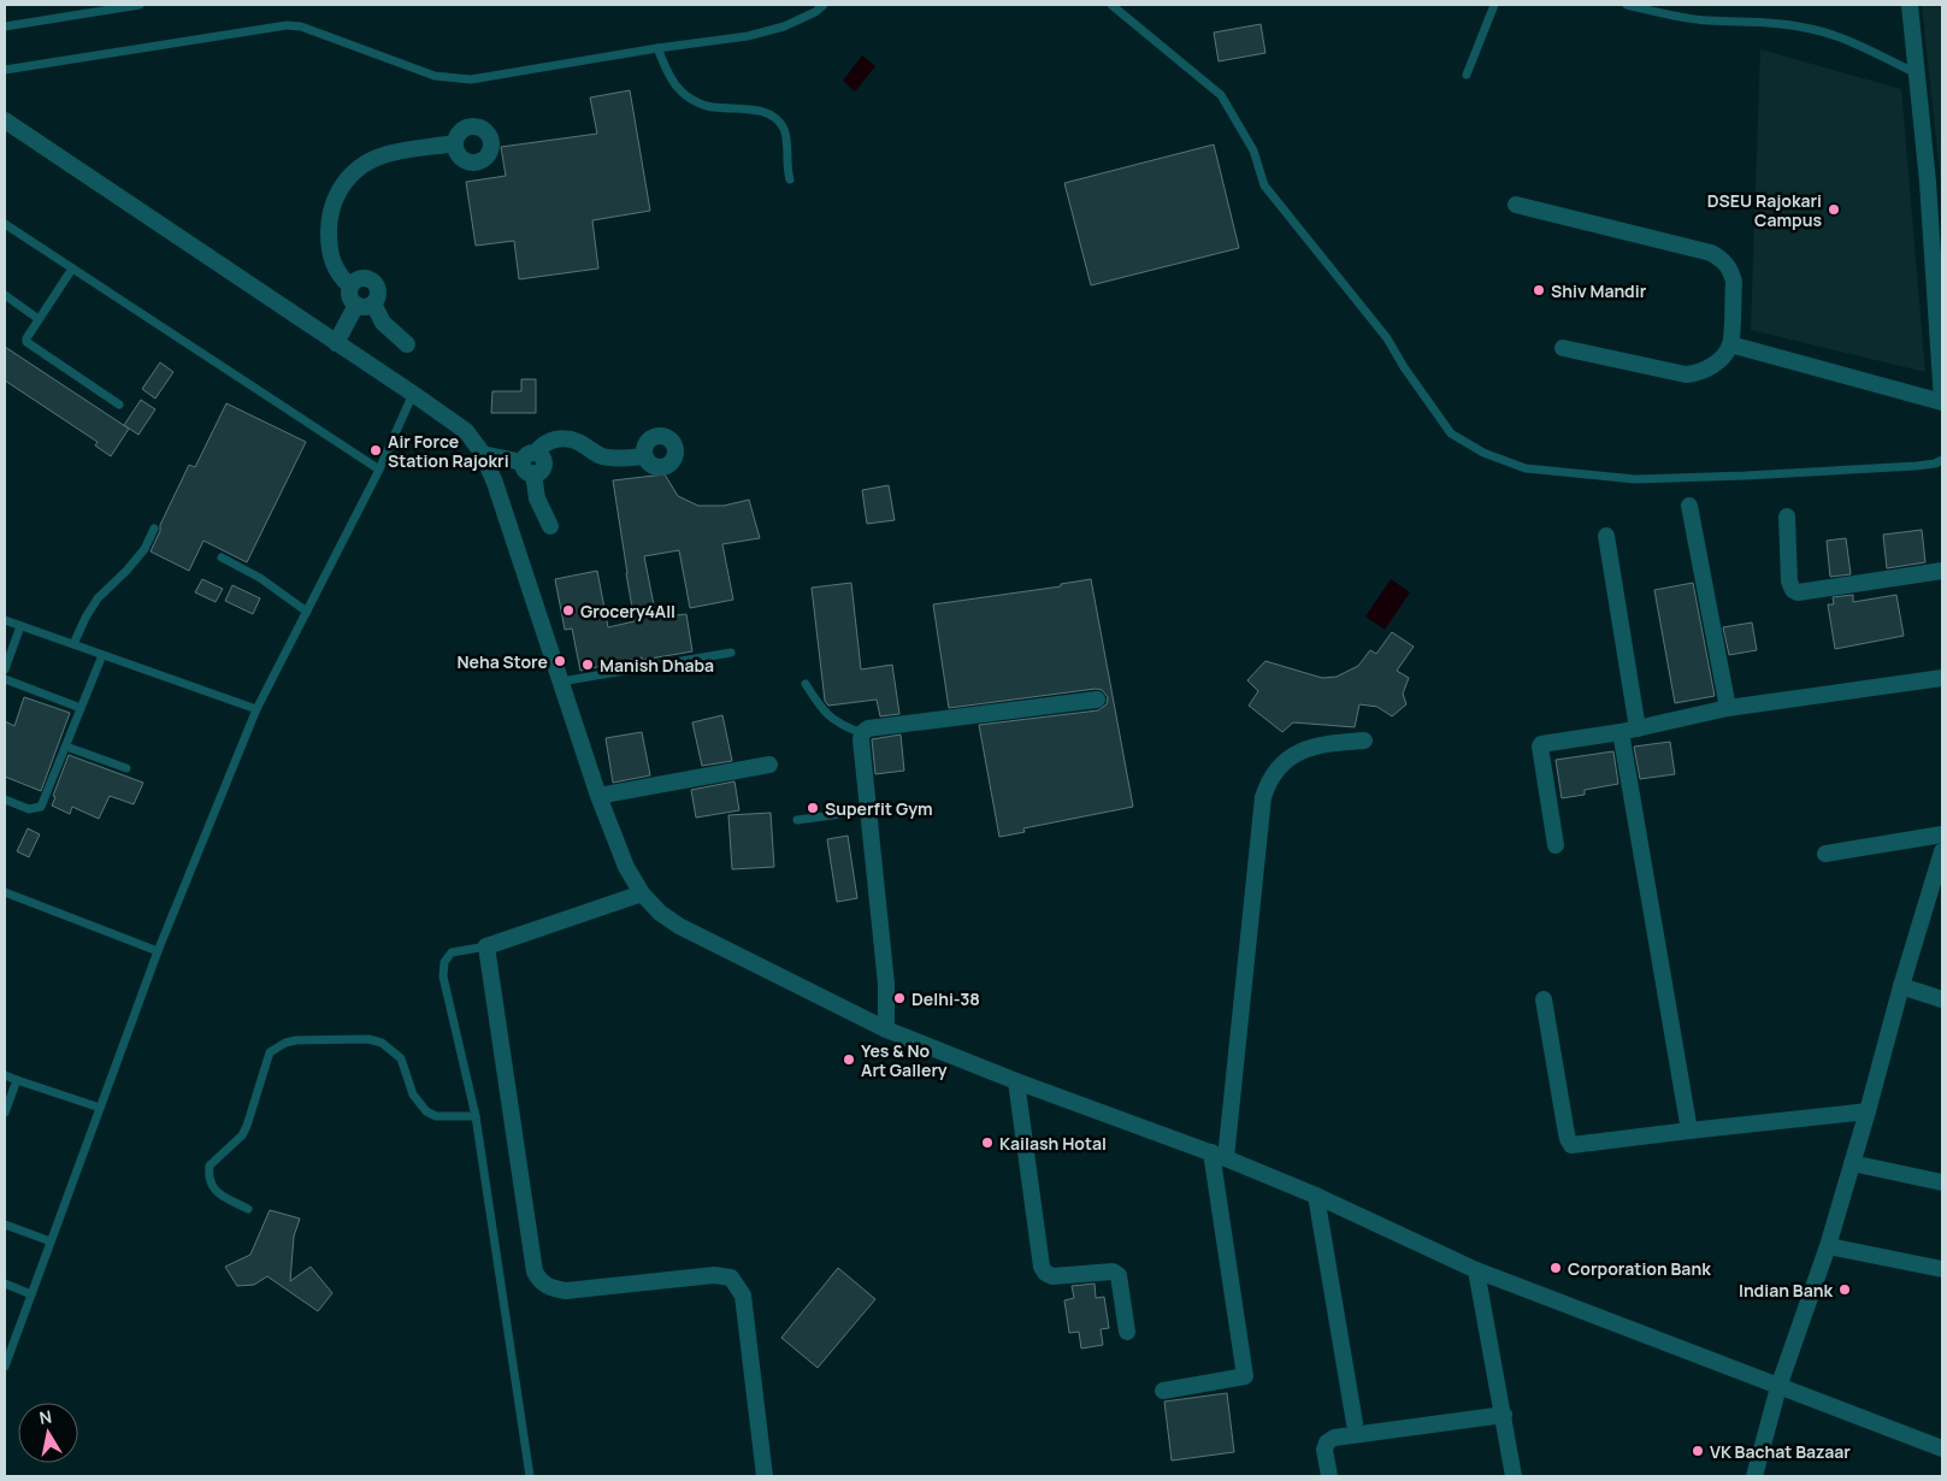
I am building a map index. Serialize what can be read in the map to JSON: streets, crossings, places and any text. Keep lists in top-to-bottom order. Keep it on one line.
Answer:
{"places":["DSEU Rajokari Campus","Shiv Mandir","Air Force Station Rajokri","Grocery4All","Neha Store","Manish Dhaba","Superfit Gym","Delhi-38","Yes & No Art Gallery","Kailash Hotal","Corporation Bank","Indian Bank","VK Bachat Bazaar"],"north":"top"}
